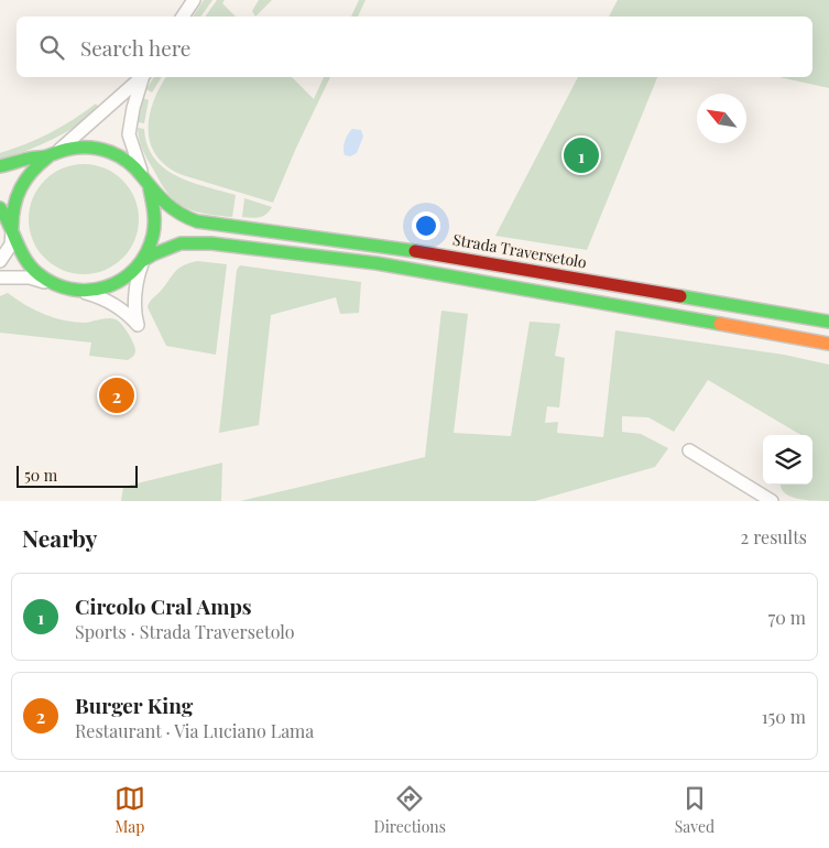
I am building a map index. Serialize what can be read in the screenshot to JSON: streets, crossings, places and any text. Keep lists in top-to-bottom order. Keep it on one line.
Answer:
{"streets":{"main road":["Strada Traversetolo"]},"scale_bar":"50 m","north":"top left","page":{"search":"Search here","pins":["1","2"],"scale":"50 m","heading":["Nearby","2 results"],"list":[{"mark":"1","name":"Circolo Cral Amps","note":"Sports · Strada Traversetolo","value":"70 m"},{"mark":"2","name":"Burger King","note":"Restaurant · Via Luciano Lama","value":"150 m"}],"nav":["Map","Directions","Saved"]}}
